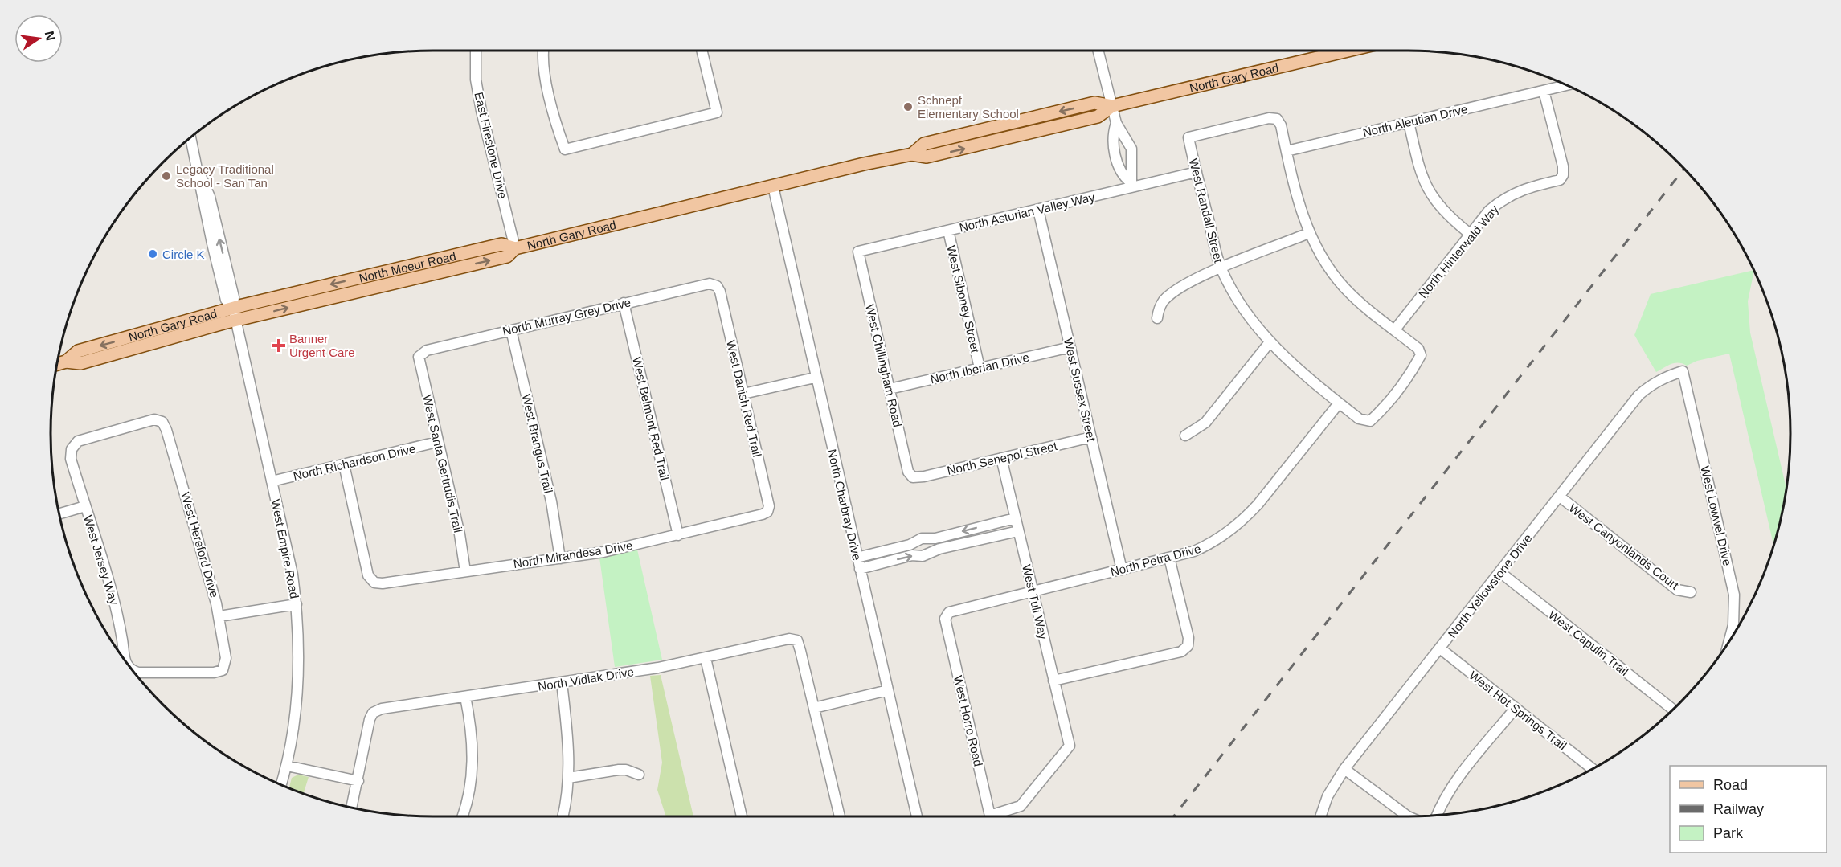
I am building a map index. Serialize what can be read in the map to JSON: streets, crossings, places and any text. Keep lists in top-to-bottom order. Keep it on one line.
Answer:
{"streets":{"main road":["North Gary Road","North Moeur Road"],"street":["North Aleutian Drive","East Firestone Drive","West Randall Street","North Asturian Valley Way","North Hinterwald Way","West Siboney Street","North Murray Grey Drive","West Chillingham Road","North Iberian Drive","West Sussex Street","West Danish Red Trail","West Belmont Red Trail","West Brangus Trail","North Senepol Street","North Richardson Drive","West Santa Gertrudis Trail","North Charbray Drive","West Lowwel Drive","West Hereford Drive","West Canyonlands Court","West Empire Road","North Mirandesa Drive","West Jersey Way","North Petra Drive","North Yellowstone Drive","West Tuli Way","West Capulin Trail","North Vidlak Drive","West Hot Springs Trail","West Horro Road"]},"crossings":[["North Gary Road","East Firestone Drive"],["North Gary Road","North Moeur Road"],["North Gary Road","North Charbray Drive"],["North Gary Road","West Empire Road"],["North Aleutian Drive","West Randall Street"],["North Aleutian Drive","North Hinterwald Way"],["East Firestone Drive","North Moeur Road"],["West Randall Street","North Asturian Valley Way"],["West Randall Street","North Hinterwald Way"],["West Randall Street","North Petra Drive"],["North Asturian Valley Way","West Siboney Street"],["North Asturian Valley Way","West Chillingham Road"],["North Asturian Valley Way","West Sussex Street"],["West Siboney Street","North Iberian Drive"],["North Murray Grey Drive","West Danish Red Trail"],["North Murray Grey Drive","West Belmont Red Trail"],["North Murray Grey Drive","West Brangus Trail"],["North Murray Grey Drive","West Santa Gertrudis Trail"],["West Chillingham Road","North Iberian Drive"],["West Chillingham Road","North Senepol Street"],["North Iberian Drive","West Sussex Street"],["West Sussex Street","North Senepol Street"],["West Sussex Street","North Petra Drive"],["West Danish Red Trail","North Mirandesa Drive"],["West Belmont Red Trail","North Mirandesa Drive"],["West Brangus Trail","North Mirandesa Drive"],["North Senepol Street","West Tuli Way"],["North Richardson Drive","West Santa Gertrudis Trail"],["North Richardson Drive","West Empire Road"],["North Richardson Drive","North Mirandesa Drive"],["West Santa Gertrudis Trail","North Mirandesa Drive"],["West Lowwel Drive","North Yellowstone Drive"],["West Hereford Drive","West Jersey Way"],["West Canyonlands Court","North Yellowstone Drive"],["North Petra Drive","West Tuli Way"],["North Petra Drive","West Horro Road"],["North Yellowstone Drive","West Capulin Trail"],["North Yellowstone Drive","West Hot Springs Trail"]],"one_way":["North Moeur Road"],"places":{"other":["Schnepf Elementary School","Legacy Traditional School - San Tan","Circle K"],"health":["Banner Urgent Care"]},"legend":["Road","Railway","Park"],"north":"right"}
